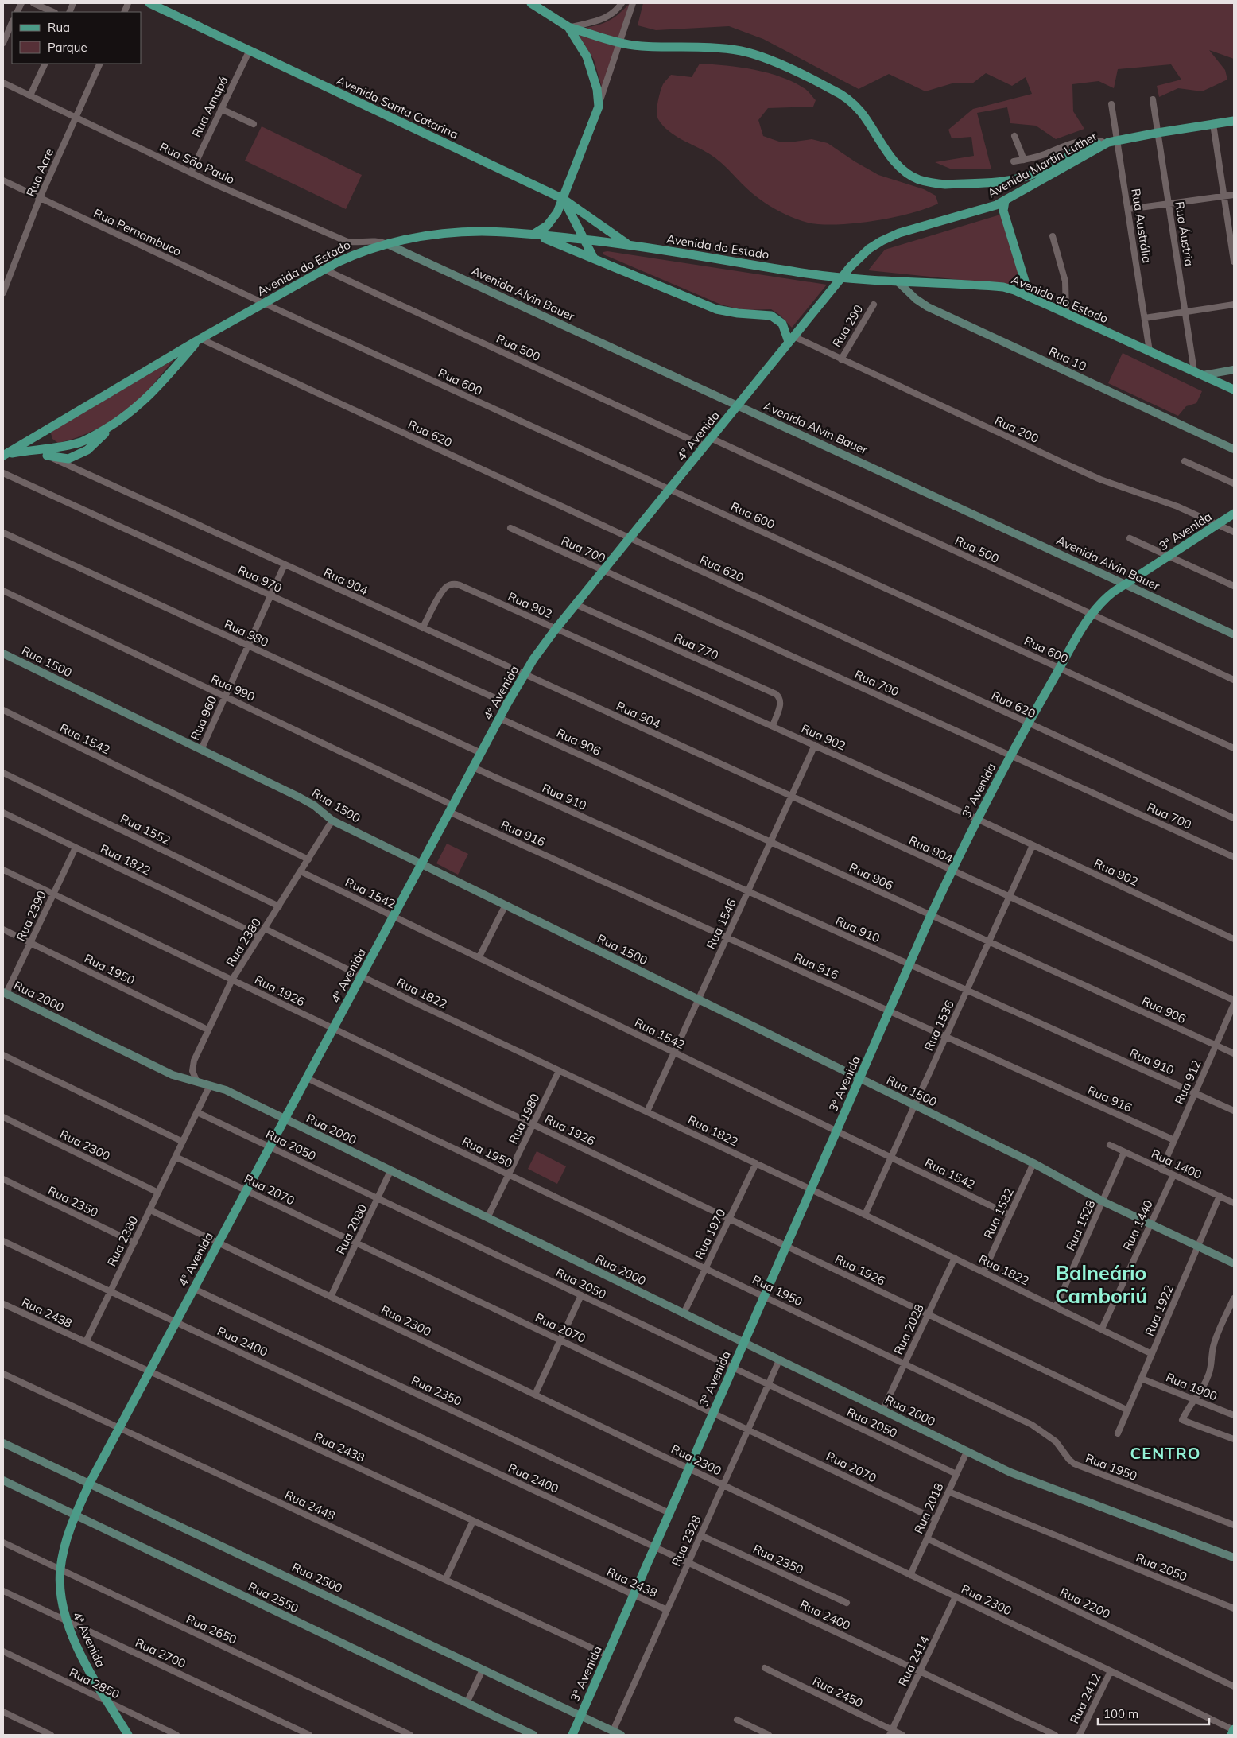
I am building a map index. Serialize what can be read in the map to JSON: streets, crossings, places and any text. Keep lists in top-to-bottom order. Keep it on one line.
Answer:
{"streets":{"main road":["Avenida Santa Catarina","Avenida Martin Luther","Avenida do Estado","Avenida Alvin Bauer","Rua 10","4ª Avenida","3ª Avenida","Rua 1500","Rua 2000","Rua 2500","Rua 2550"],"street":["Rua Amapá","Rua São Paulo","Rua Acre","Rua Austrália","Rua Pernambuco","Rua Áustria","Rua 290","Rua 500","Rua 600","Rua 200","Rua 620","Rua 700","Rua 970","Rua 904","Rua 902","Rua 980","Rua 770","Rua 990","Rua 960","Rua 1542","Rua 906","Rua 910","Rua 1552","Rua 916","Rua 1822","Rua 2390","Rua 1546","Rua 2380","Rua 1950","Rua 1926","Rua 1536","Rua 912","Rua 1980","Rua 2300","Rua 2050","Rua 1400","Rua 2070","Rua 2350","Rua 1532","Rua 1528","Rua 1440","Rua 2080","Rua 1970","Rua 1922","Rua 2438","Rua 2028","Rua 2400","Rua 1900","Rua 2448","Rua 2018","Rua 2328","Rua 2200","Rua 2650","Rua 2700","Rua 2414","Rua 2850","Rua 2450","Rua 2412"]},"crossings":[["Rua Amapá","Avenida Santa Catarina"],["Rua Amapá","Rua São Paulo"],["Avenida Santa Catarina","Avenida do Estado"],["Rua São Paulo","Rua Acre"],["Rua São Paulo","Avenida do Estado"],["Rua São Paulo","Avenida Alvin Bauer"],["Avenida Martin Luther","Rua Austrália"],["Avenida Martin Luther","Rua Áustria"],["Avenida Martin Luther","4ª Avenida"],["Rua Acre","Rua Pernambuco"],["Rua Austrália","Avenida do Estado"],["Rua Pernambuco","Avenida do Estado"],["Rua Pernambuco","Rua 600"],["Rua Áustria","Avenida do Estado"],["Avenida do Estado","Avenida Alvin Bauer"],["Avenida do Estado","Rua 500"],["Avenida do Estado","Rua 10"],["Avenida do Estado","Rua 600"],["Avenida do Estado","Rua 620"],["Avenida do Estado","Rua 904"],["Avenida Alvin Bauer","4ª Avenida"],["Avenida Alvin Bauer","3ª Avenida"],["Rua 290","Rua 200"],["Rua 500","4ª Avenida"],["Rua 500","3ª Avenida"],["Rua 600","4ª Avenida"],["Rua 600","3ª Avenida"],["Rua 200","4ª Avenida"],["Rua 200","3ª Avenida"],["Rua 620","4ª Avenida"],["Rua 620","3ª Avenida"],["4ª Avenida","Rua 700"],["4ª Avenida","Rua 970"],["4ª Avenida","Rua 904"],["4ª Avenida","Rua 902"],["4ª Avenida","Rua 980"],["4ª Avenida","Rua 770"],["4ª Avenida","Rua 1500"],["4ª Avenida","Rua 990"],["4ª Avenida","Rua 1542"],["4ª Avenida","Rua 906"],["4ª Avenida","Rua 910"],["4ª Avenida","Rua 916"],["4ª Avenida","Rua 1822"],["4ª Avenida","Rua 1950"],["4ª Avenida","Rua 1926"],["4ª Avenida","Rua 2000"],["4ª Avenida","Rua 2300"],["4ª Avenida","Rua 2050"],["4ª Avenida","Rua 2070"],["4ª Avenida","Rua 2350"],["4ª Avenida","Rua 2438"],["4ª Avenida","Rua 2400"],["4ª Avenida","Rua 2448"],["4ª Avenida","Rua 2500"],["4ª Avenida","Rua 2550"],["4ª Avenida","Rua 2650"],["4ª Avenida","Rua 2700"],["4ª Avenida","Rua 2850"],["3ª Avenida","Rua 700"],["3ª Avenida","Rua 904"],["3ª Avenida","Rua 902"],["3ª Avenida","Rua 1500"],["3ª Avenida","Rua 1542"],["3ª Avenida","Rua 906"],["3ª Avenida","Rua 910"],["3ª Avenida","Rua 916"],["3ª Avenida","Rua 1822"],["3ª Avenida","Rua 1950"],["3ª Avenida","Rua 1926"],["3ª Avenida","Rua 2000"],["3ª Avenida","Rua 2300"],["3ª Avenida","Rua 2050"],["3ª Avenida","Rua 2070"],["3ª Avenida","Rua 2350"],["3ª Avenida","Rua 2438"],["3ª Avenida","Rua 2400"],["3ª Avenida","Rua 2448"],["3ª Avenida","Rua 2500"],["Rua 970","Rua 960"],["Rua 904","Rua 902"],["Rua 904","Rua 960"],["Rua 904","Rua 1546"],["Rua 904","Rua 1536"],["Rua 902","Rua 770"],["Rua 902","Rua 1546"],["Rua 902","Rua 1536"],["Rua 980","Rua 960"],["Rua 1500","Rua 960"],["Rua 1500","Rua 1546"],["Rua 1500","Rua 2380"],["Rua 1500","Rua 1536"],["Rua 1500","Rua 1532"],["Rua 1500","Rua 1528"],["Rua 1500","Rua 1440"],["Rua 1500","Rua 1922"],["Rua 990","Rua 960"],["Rua 990","Rua 916"],["Rua 1542","Rua 1546"],["Rua 1542","Rua 2380"],["Rua 1542","Rua 1536"],["Rua 1542","Rua 1532"],["Rua 906","Rua 1546"],["Rua 906","Rua 1536"],["Rua 906","Rua 912"],["Rua 910","Rua 1546"],["Rua 910","Rua 1536"],["Rua 910","Rua 912"],["Rua 1552","Rua 2380"],["Rua 916","Rua 1546"],["Rua 916","Rua 1536"],["Rua 916","Rua 912"],["Rua 1822","Rua 2390"],["Rua 1822","Rua 1546"],["Rua 1822","Rua 2380"],["Rua 1822","Rua 1536"],["Rua 1822","Rua 1980"],["Rua 1822","Rua 1532"],["Rua 1822","Rua 1528"],["Rua 1822","Rua 1440"],["Rua 1822","Rua 1970"],["Rua 1822","Rua 1922"],["Rua 1822","Rua 2028"],["Rua 2390","Rua 1950"],["Rua 2390","Rua 1926"],["Rua 2390","Rua 2000"],["Rua 2380","Rua 1950"],["Rua 2380","Rua 1926"],["Rua 2380","Rua 2000"],["Rua 2380","Rua 2300"],["Rua 2380","Rua 2050"],["Rua 2380","Rua 2070"],["Rua 2380","Rua 2350"],["Rua 2380","Rua 2438"],["Rua 2380","Rua 2400"],["Rua 1950","Rua 1980"],["Rua 1950","Rua 1970"],["Rua 1950","Rua 2028"],["Rua 1926","Rua 1980"],["Rua 1926","Rua 1970"],["Rua 1926","Rua 1922"],["Rua 1926","Rua 2028"],["Rua 2000","Rua 1980"],["Rua 2000","Rua 2080"],["Rua 2000","Rua 1970"],["Rua 2000","Rua 2028"],["Rua 2000","Rua 2018"],["Rua 2000","Rua 2328"],["Rua 912","Rua 1400"],["Rua 2300","Rua 2080"],["Rua 2300","Rua 2018"],["Rua 2300","Rua 2328"],["Rua 2300","Rua 2414"],["Rua 2300","Rua 2412"],["Rua 2050","Rua 2080"],["Rua 2050","Rua 2018"],["Rua 2050","Rua 2328"],["Rua 1400","Rua 1528"],["Rua 1400","Rua 1440"],["Rua 1400","Rua 1922"],["Rua 2070","Rua 2080"],["Rua 2070","Rua 2018"],["Rua 2070","Rua 2328"],["Rua 2350","Rua 2328"],["Rua 1922","Rua 1900"],["Rua 2438","Rua 2328"],["Rua 2400","Rua 2328"],["Rua 2400","Rua 2414"],["Rua 2018","Rua 2200"],["Rua 2328","Rua 2500"],["Rua 2414","Rua 2450"]],"districts":["Balneário Camboriú","CENTRO"],"legend":["Rua","Parque"],"scale_bar":"100 m"}
